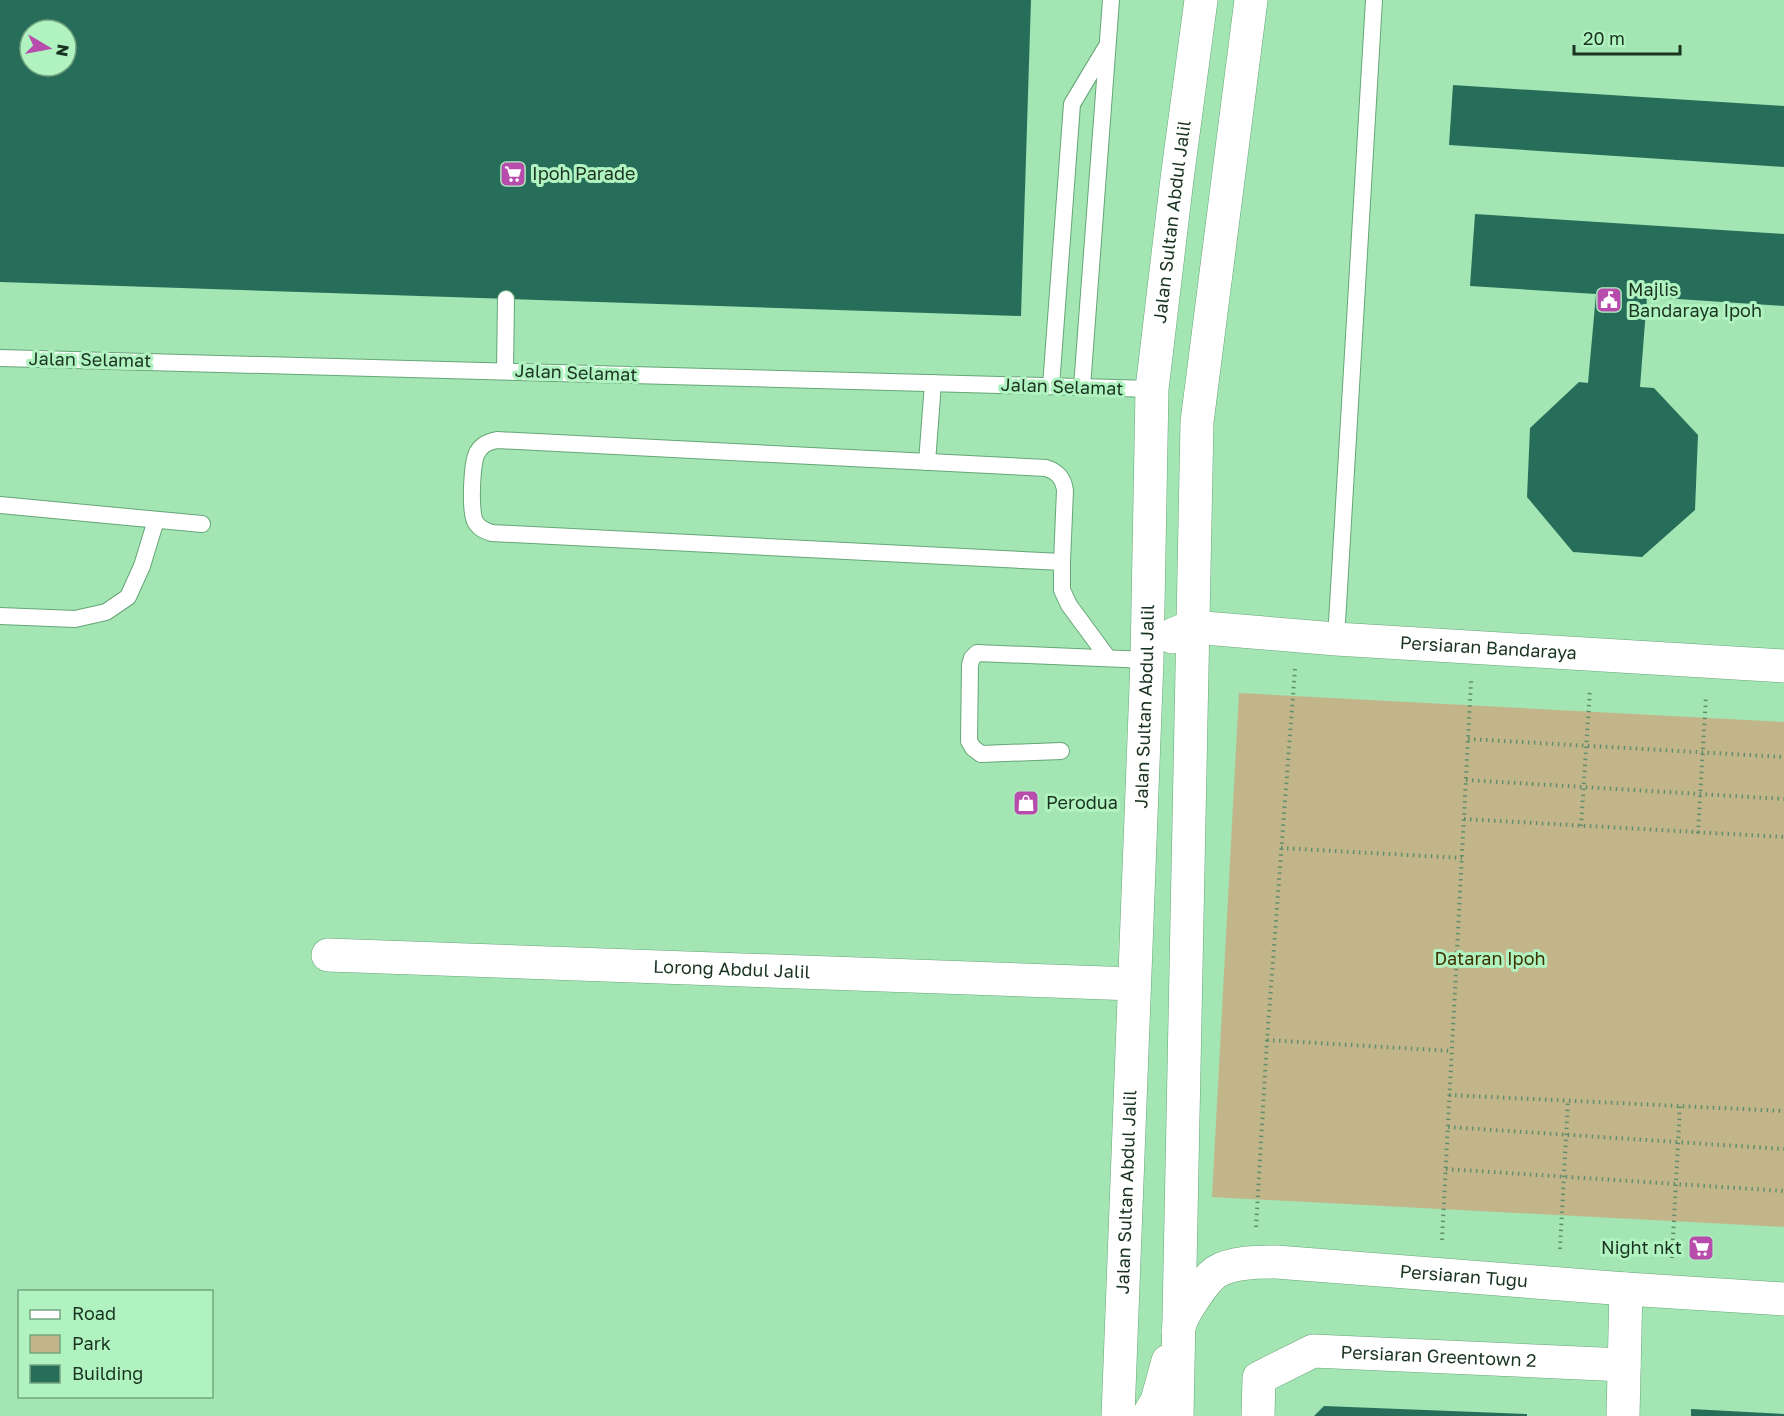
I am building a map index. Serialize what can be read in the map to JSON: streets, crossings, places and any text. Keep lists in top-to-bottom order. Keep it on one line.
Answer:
{"streets":{"street":["Jalan Sultan Abdul Jalil","Persiaran Bandaraya","Lorong Abdul Jalil","Persiaran Tugu","Persiaran Greentown 2"],"lane":["Jalan Selamat"]},"crossings":[["Jalan Sultan Abdul Jalil","Jalan Selamat"],["Jalan Sultan Abdul Jalil","Lorong Abdul Jalil"]],"parks":["Dataran Ipoh"],"places":{"supermarket":["Ipoh Parade","Night nkt"],"public building":["Majlis Bandaraya Ipoh"],"shop":["Perodua"]},"legend":["Road","Park","Building"],"scale_bar":"20 m","north":"right"}
